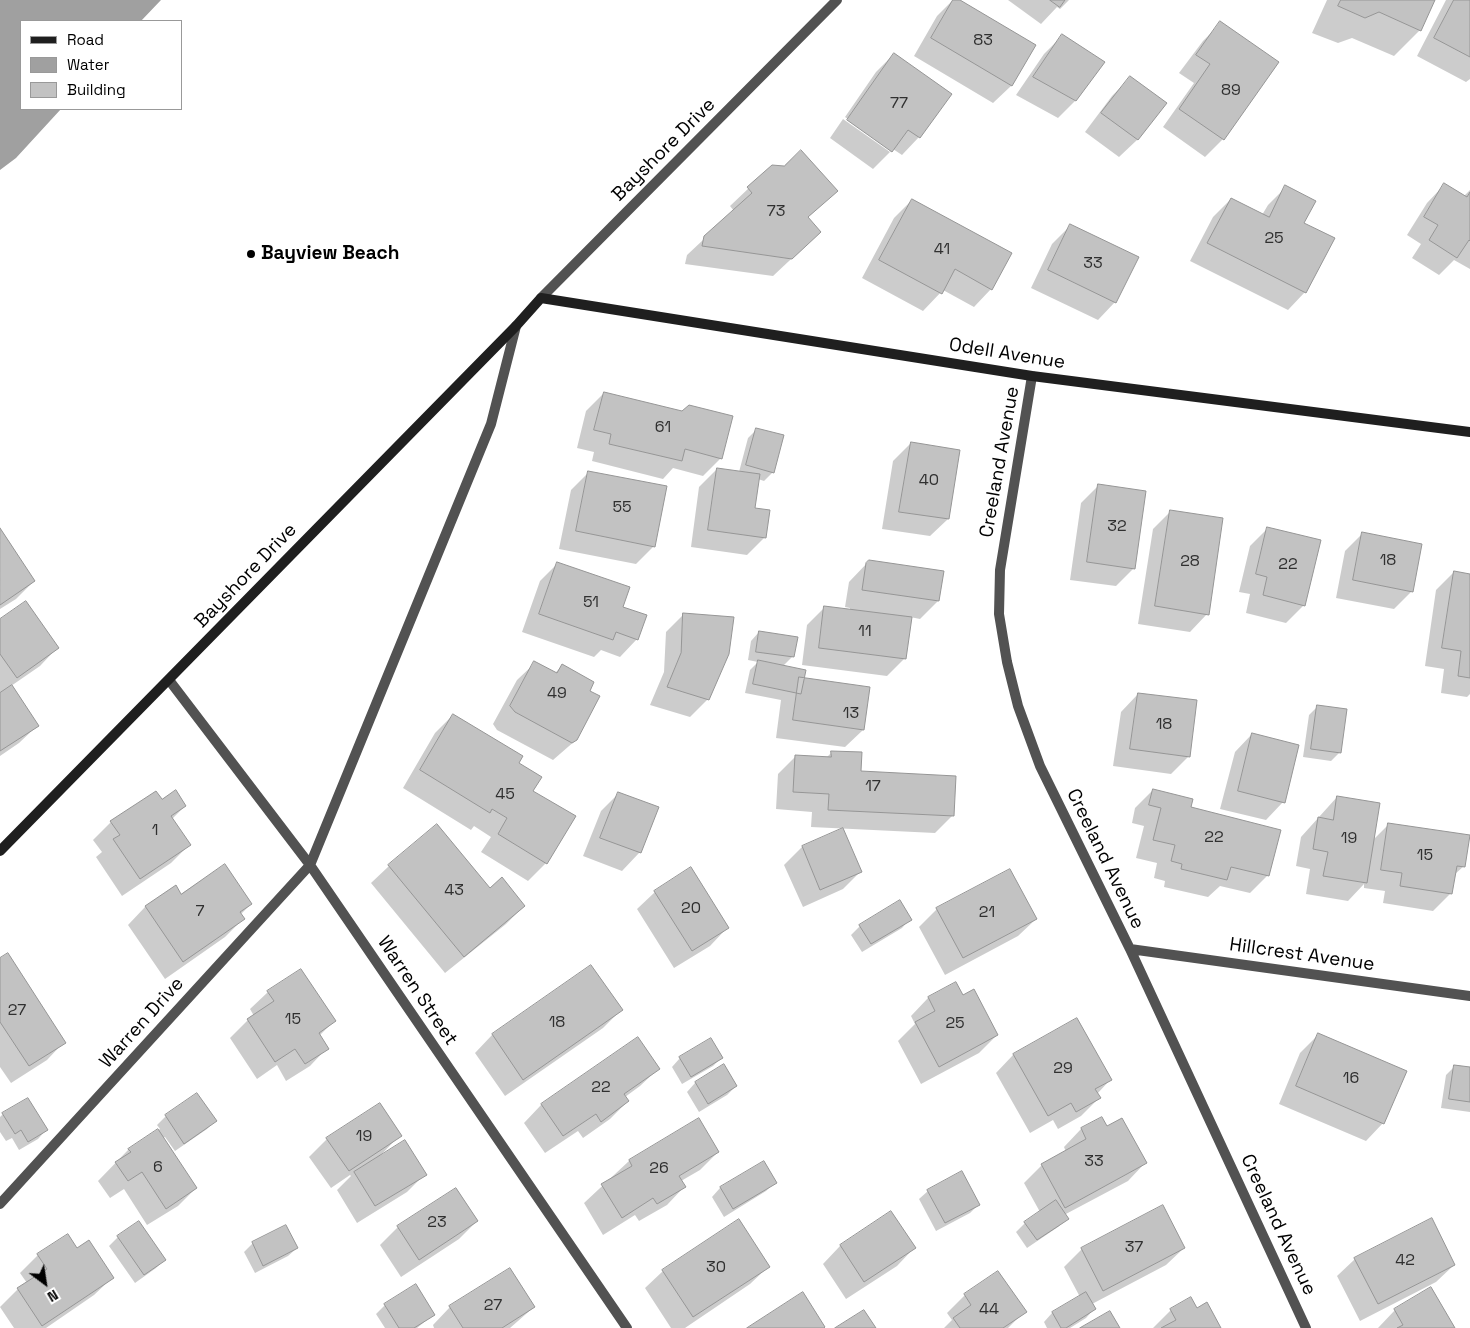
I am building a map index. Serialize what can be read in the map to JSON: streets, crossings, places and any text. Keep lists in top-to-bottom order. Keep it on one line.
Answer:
{"streets":{"main road":["Bayshore Drive","Odell Avenue"],"street":["Creeland Avenue","Hillcrest Avenue","Warren Street","Warren Drive"]},"crossings":[["Bayshore Drive","Odell Avenue"],["Bayshore Drive","Warren Street"],["Bayshore Drive","Warren Drive"],["Odell Avenue","Creeland Avenue"],["Creeland Avenue","Hillcrest Avenue"],["Warren Street","Warren Drive"]],"places":["Bayview Beach"],"house_numbers":["83","89","77","73","25","41","33","61","40","55","32","18","28","22","51","11","49","13","18","17","45","1","22","19","15","43","20","7","21","27","15","18","25","29","16","22","19","33","6","26","23","37","42","30","27","44"],"legend":["Road","Water","Building"],"north":"bottom right"}
